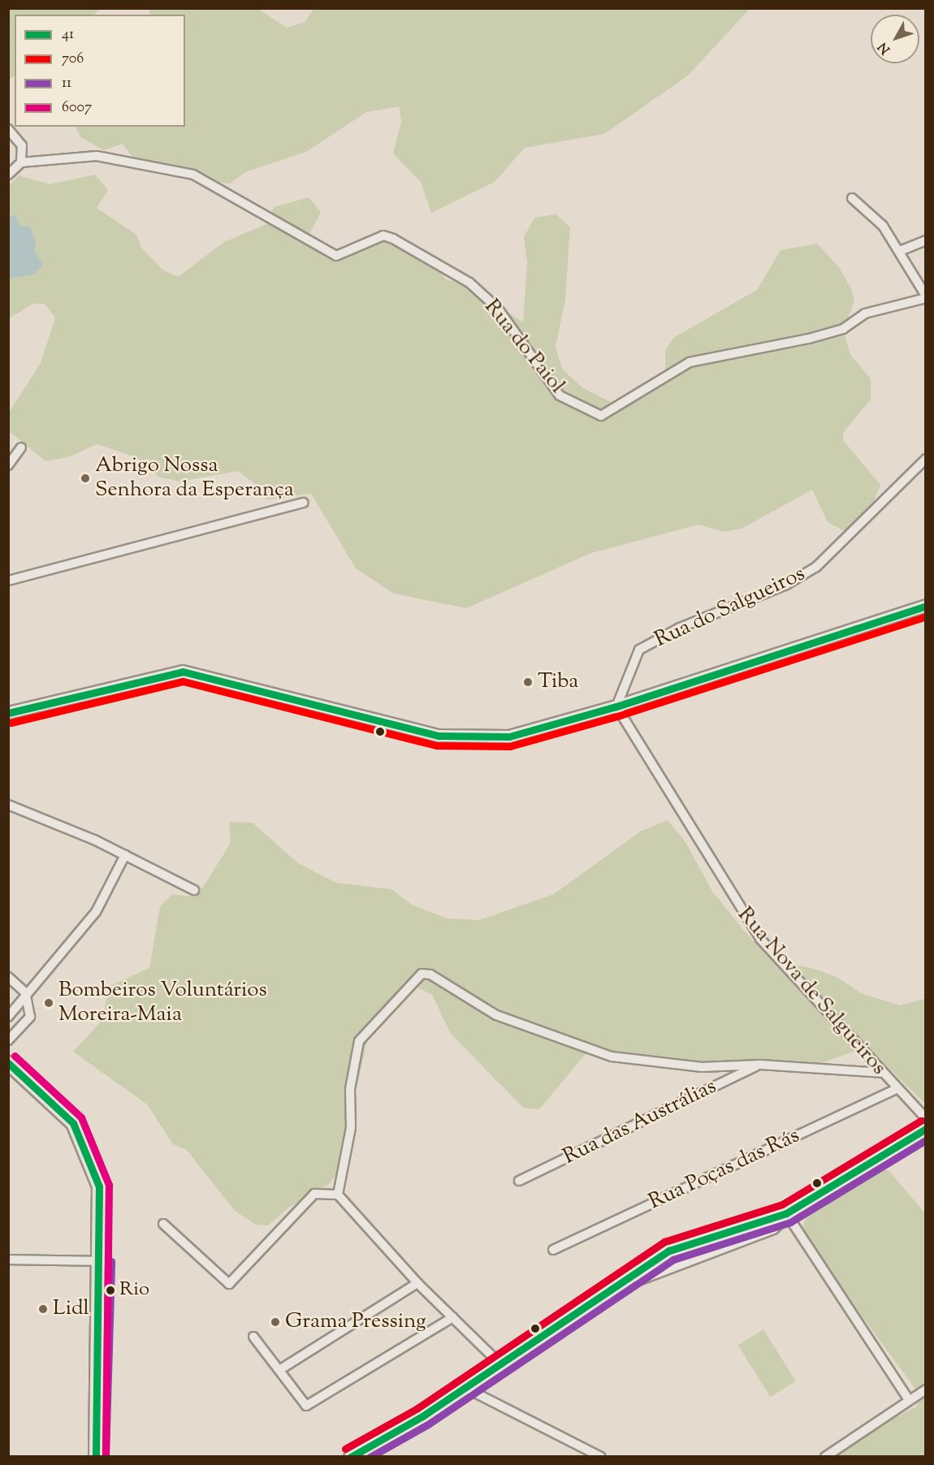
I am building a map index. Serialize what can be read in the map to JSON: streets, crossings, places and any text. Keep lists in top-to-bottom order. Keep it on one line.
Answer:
{"streets":{"street":["Rua do Paiol","Rua do Salgueiros","Rua Nova de Salgueiros","Rua das Austrálias","Rua Poças das Rás"]},"crossings":[["Rua do Salgueiros","Rua Nova de Salgueiros"],["Rua Nova de Salgueiros","Rua Poças das Rás"]],"places":["Abrigo Nossa Senhora da Esperança","Tiba","Bombeiros Voluntários Moreira-Maia","Rio","Lidl","Grama Pressing"],"lines":["transit line 41","transit line 706","transit line 6007","transit line 11"],"legend":["41","706","11","6007"],"north":"bottom left"}
